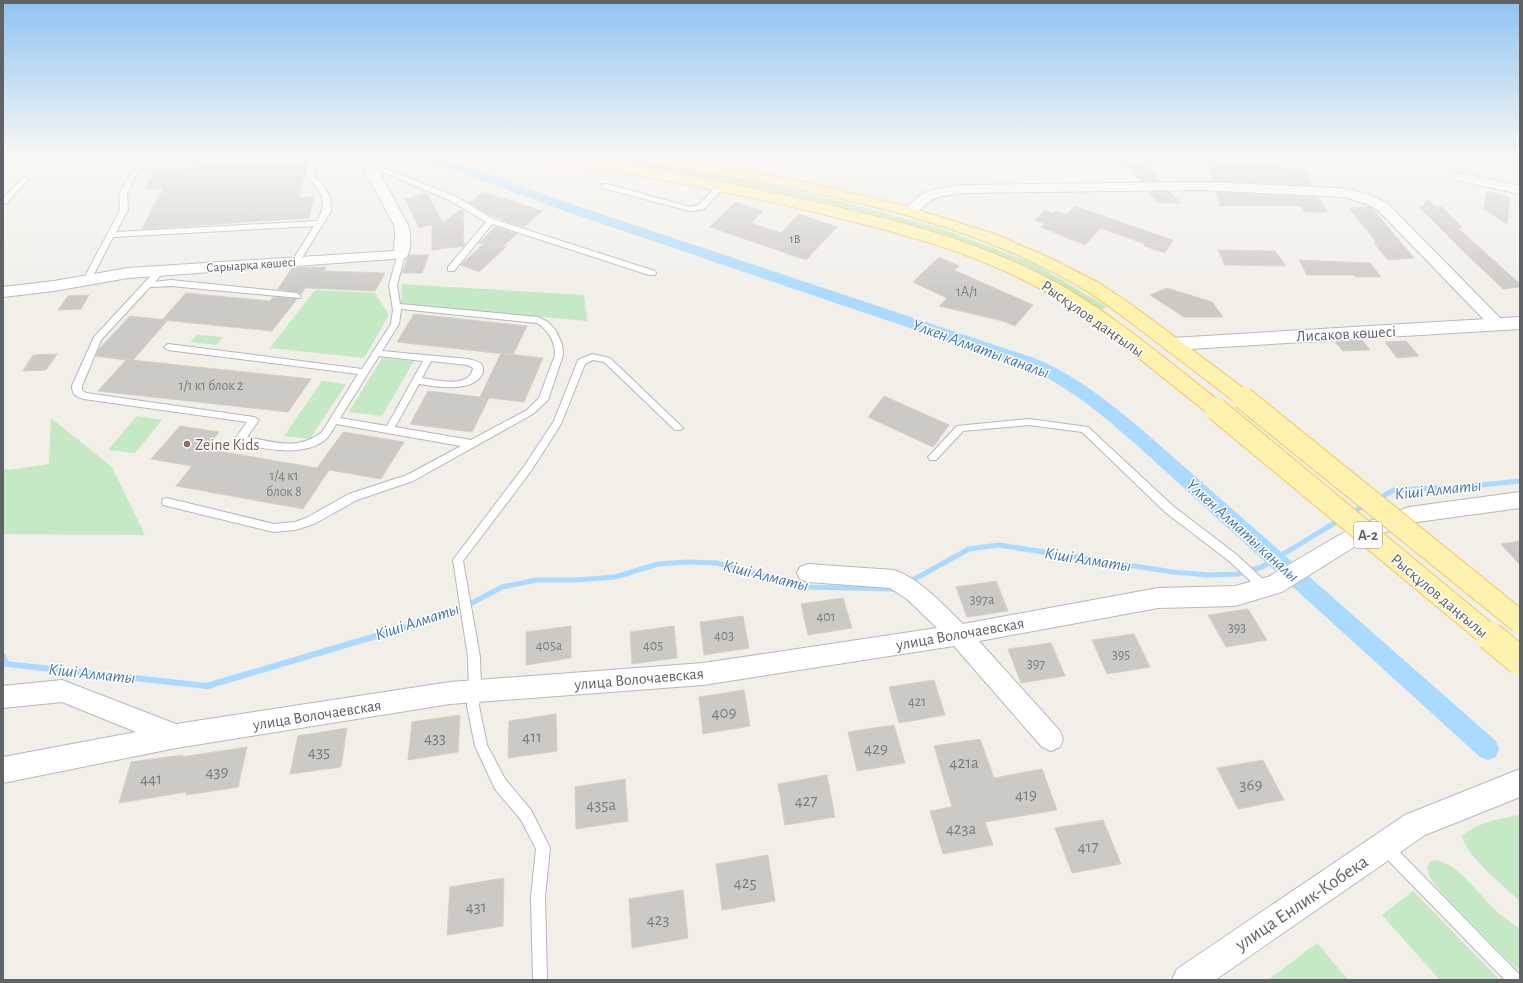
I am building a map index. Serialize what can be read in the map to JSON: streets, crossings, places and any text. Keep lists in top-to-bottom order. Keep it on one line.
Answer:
{"streets":{"main road":["Рысқұлов даңғылы","A-2"],"street":["Сарыарқа көшесі","Лисаков көшесі","улица Волочаевская","улица Енлик-Кобека"]},"crossings":[["Рысқұлов даңғылы","Лисаков көшесі"]],"water":["Үлкен Алматы каналы","Кіші Алматы"],"places":["Zeine Kids"],"house_numbers":["1В","1А/1","1/1 к1 блок 2","1/4 к1 блок 8","397а","401","393","403","405а","405","395","397","421","409","411","433","429","435","421а","439","441","369","419","427","435а","423а","417","425","431","423"]}
